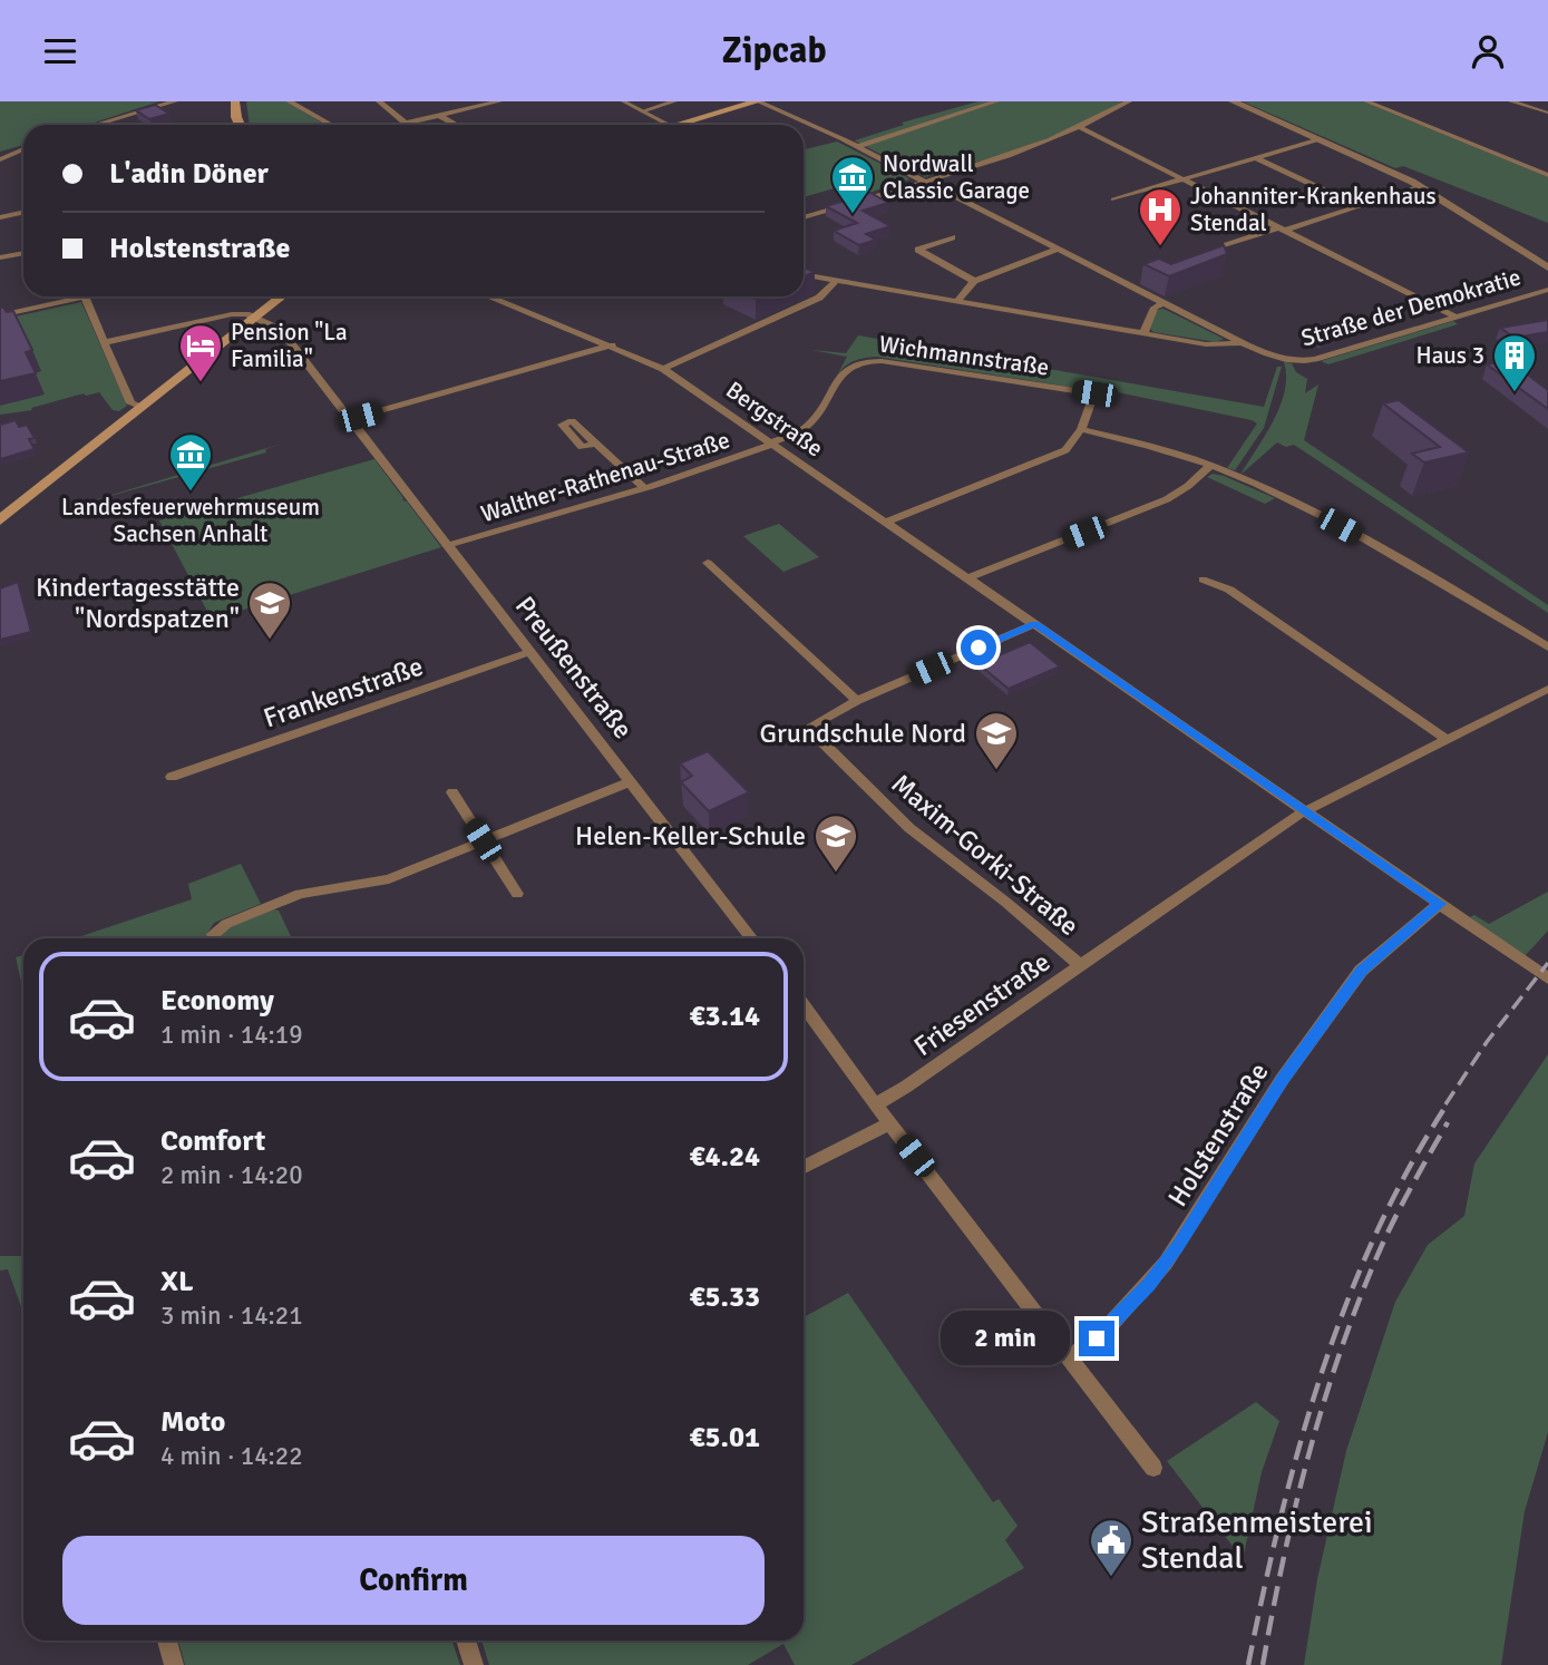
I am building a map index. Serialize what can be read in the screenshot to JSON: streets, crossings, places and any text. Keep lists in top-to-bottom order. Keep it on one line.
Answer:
{"streets":{"street":["Straße der Demokratie","Wichmannstraße","Bergstraße","Walther-Rathenau-Straße","Preußenstraße","Frankenstraße","Maxim-Gorki-Straße","Friesenstraße","Holstenstraße"]},"crossings":[["Wichmannstraße","Bergstraße"],["Wichmannstraße","Walther-Rathenau-Straße"],["Bergstraße","Walther-Rathenau-Straße"],["Bergstraße","Friesenstraße"],["Bergstraße","Holstenstraße"],["Walther-Rathenau-Straße","Preußenstraße"],["Preußenstraße","Frankenstraße"],["Maxim-Gorki-Straße","Friesenstraße"]],"places":{"museum":["Nordwall Classic Garage","Landesfeuerwehrmuseum Sachsen Anhalt"],"hospital":["Johanniter-Krankenhaus Stendal"],"hotel":["Pension \"La Familia\""],"building":["Haus 3"],"school or university":["Kindertagesstätte \"Nordspatzen\"","Grundschule Nord","Helen-Keller-Schule"],"public building":["Straßenmeisterei Stendal"]},"page":{"header":"Zipcab","banner":["L'adin Döner","Holstenstraße"],"list":[{"name":"Economy","note":"1 min · 14:19","value":"€3.14"},{"name":"Comfort","note":"2 min · 14:20","value":"€4.24"},{"name":"XL","note":"3 min · 14:21","value":"€5.33"},{"name":"Moto","note":"4 min · 14:22","value":"€5.01"}],"bubble":"2 min","buttons":"Confirm"}}
